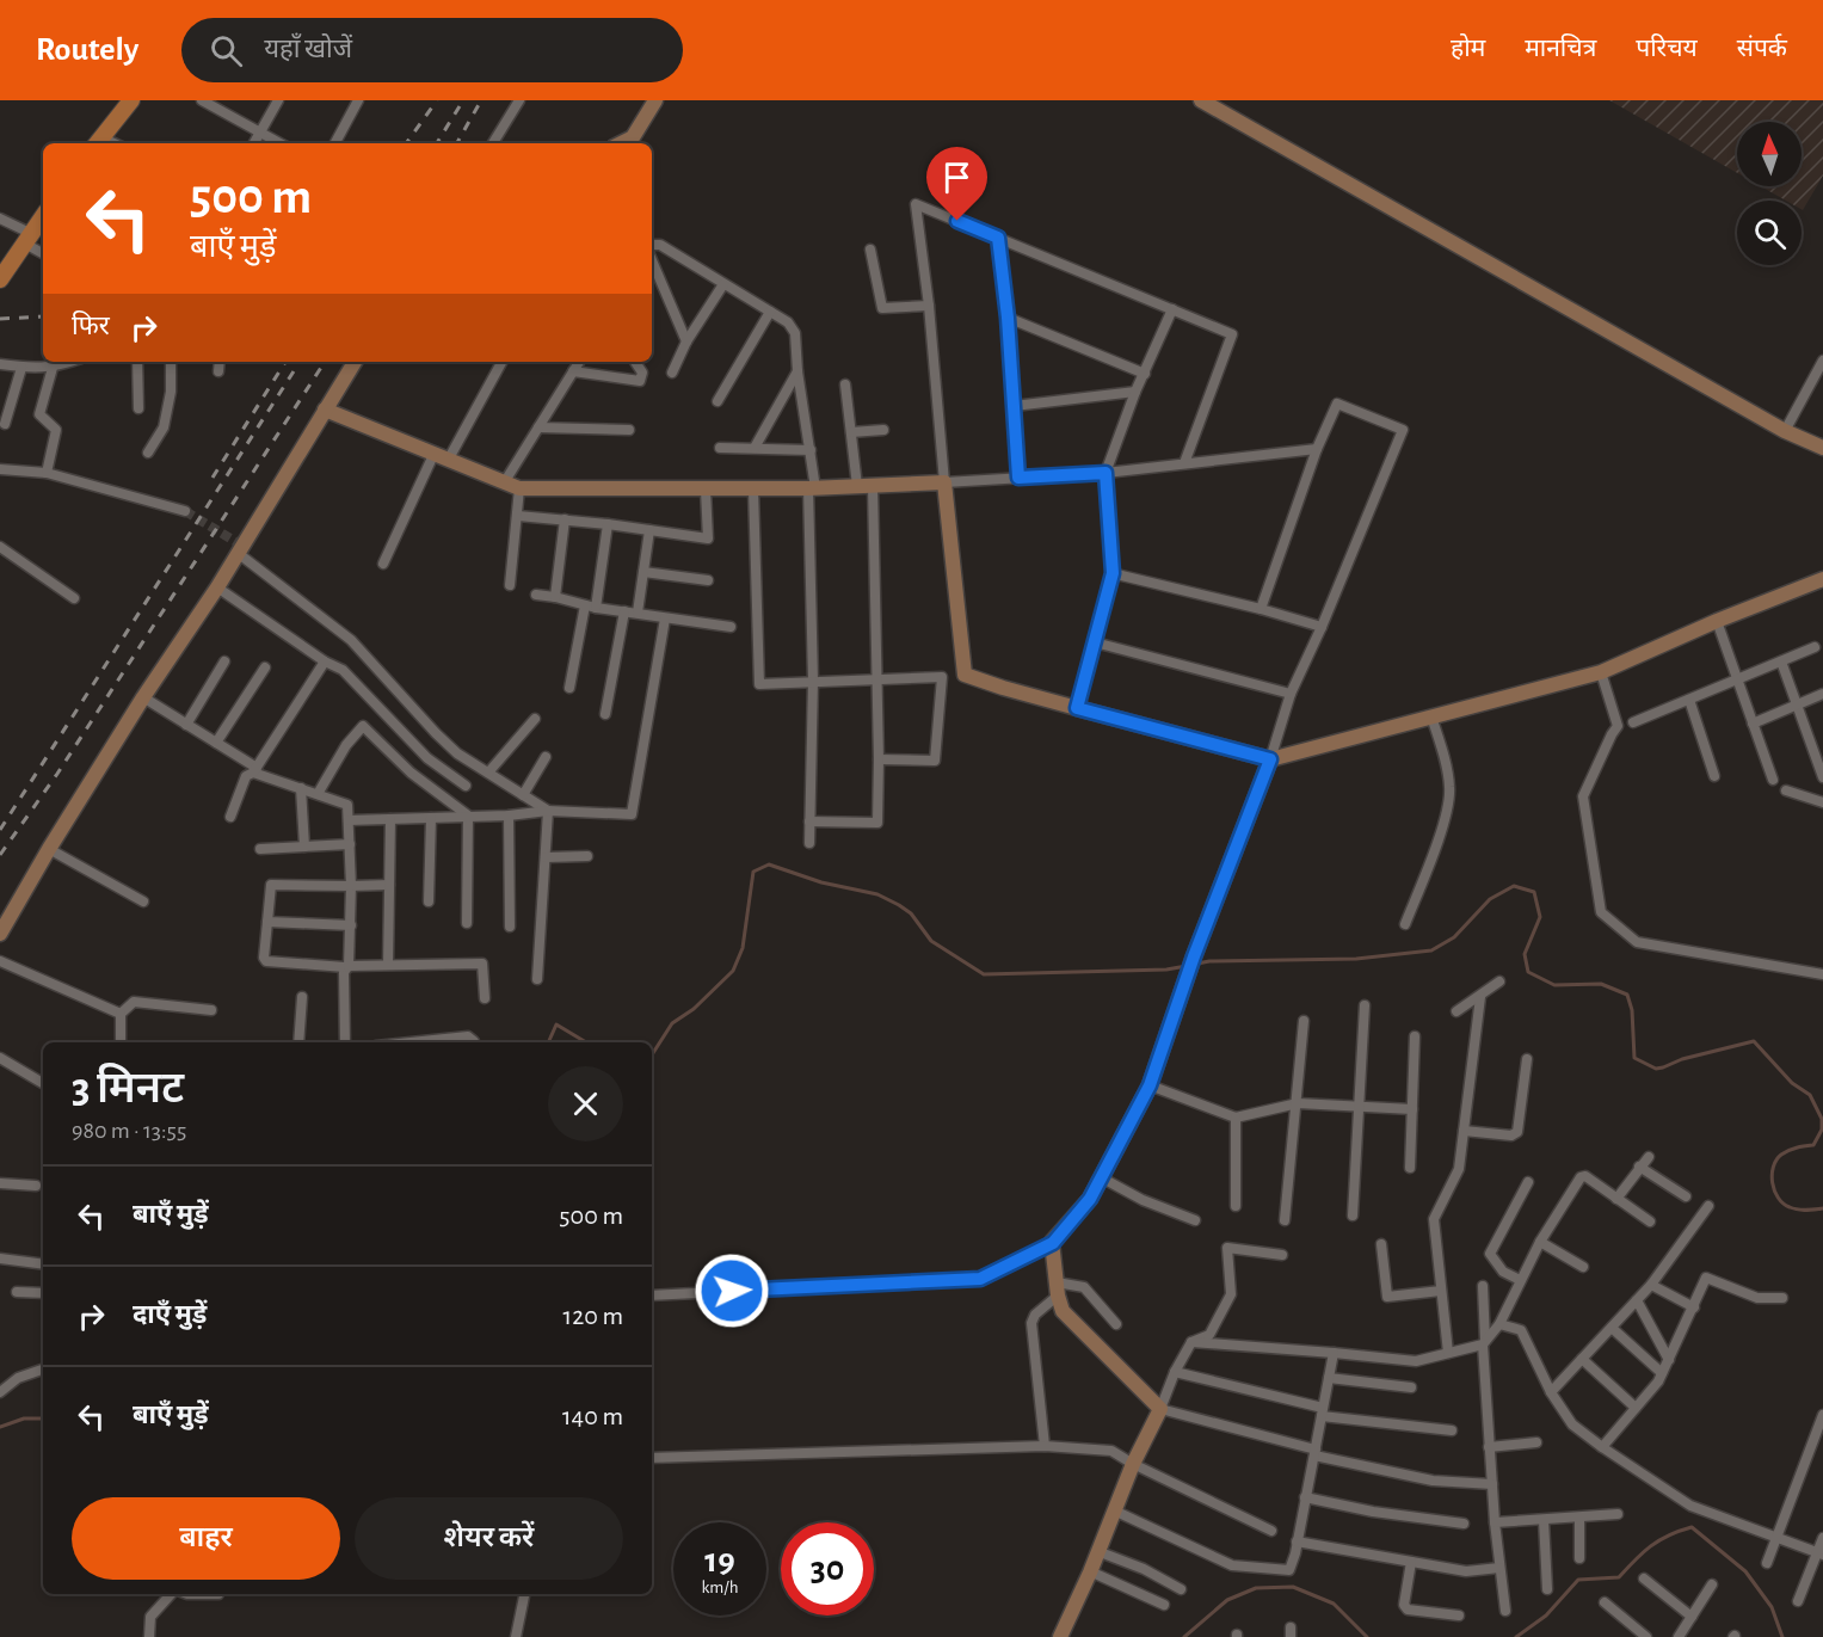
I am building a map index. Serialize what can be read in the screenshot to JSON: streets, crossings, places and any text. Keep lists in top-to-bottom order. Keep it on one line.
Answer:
{"north":"top","page":{"header":"Routely","search":"यहाँ खोजें","nav":["होम","मानचित्र","परिचय","संपर्क"],"turn":["500 m","बाएँ मुड़ें"],"then":"फिर","heading":["3 मिनट","980 m · 13:55"],"list":[{"name":"बाएँ मुड़ें","value":"500 m"},{"name":"दाएँ मुड़ें","value":"120 m"},{"name":"बाएँ मुड़ें","value":"140 m"}],"buttons":["बाहर","शेयर करें"],"speed":"19 km/h","limit":"30"}}
